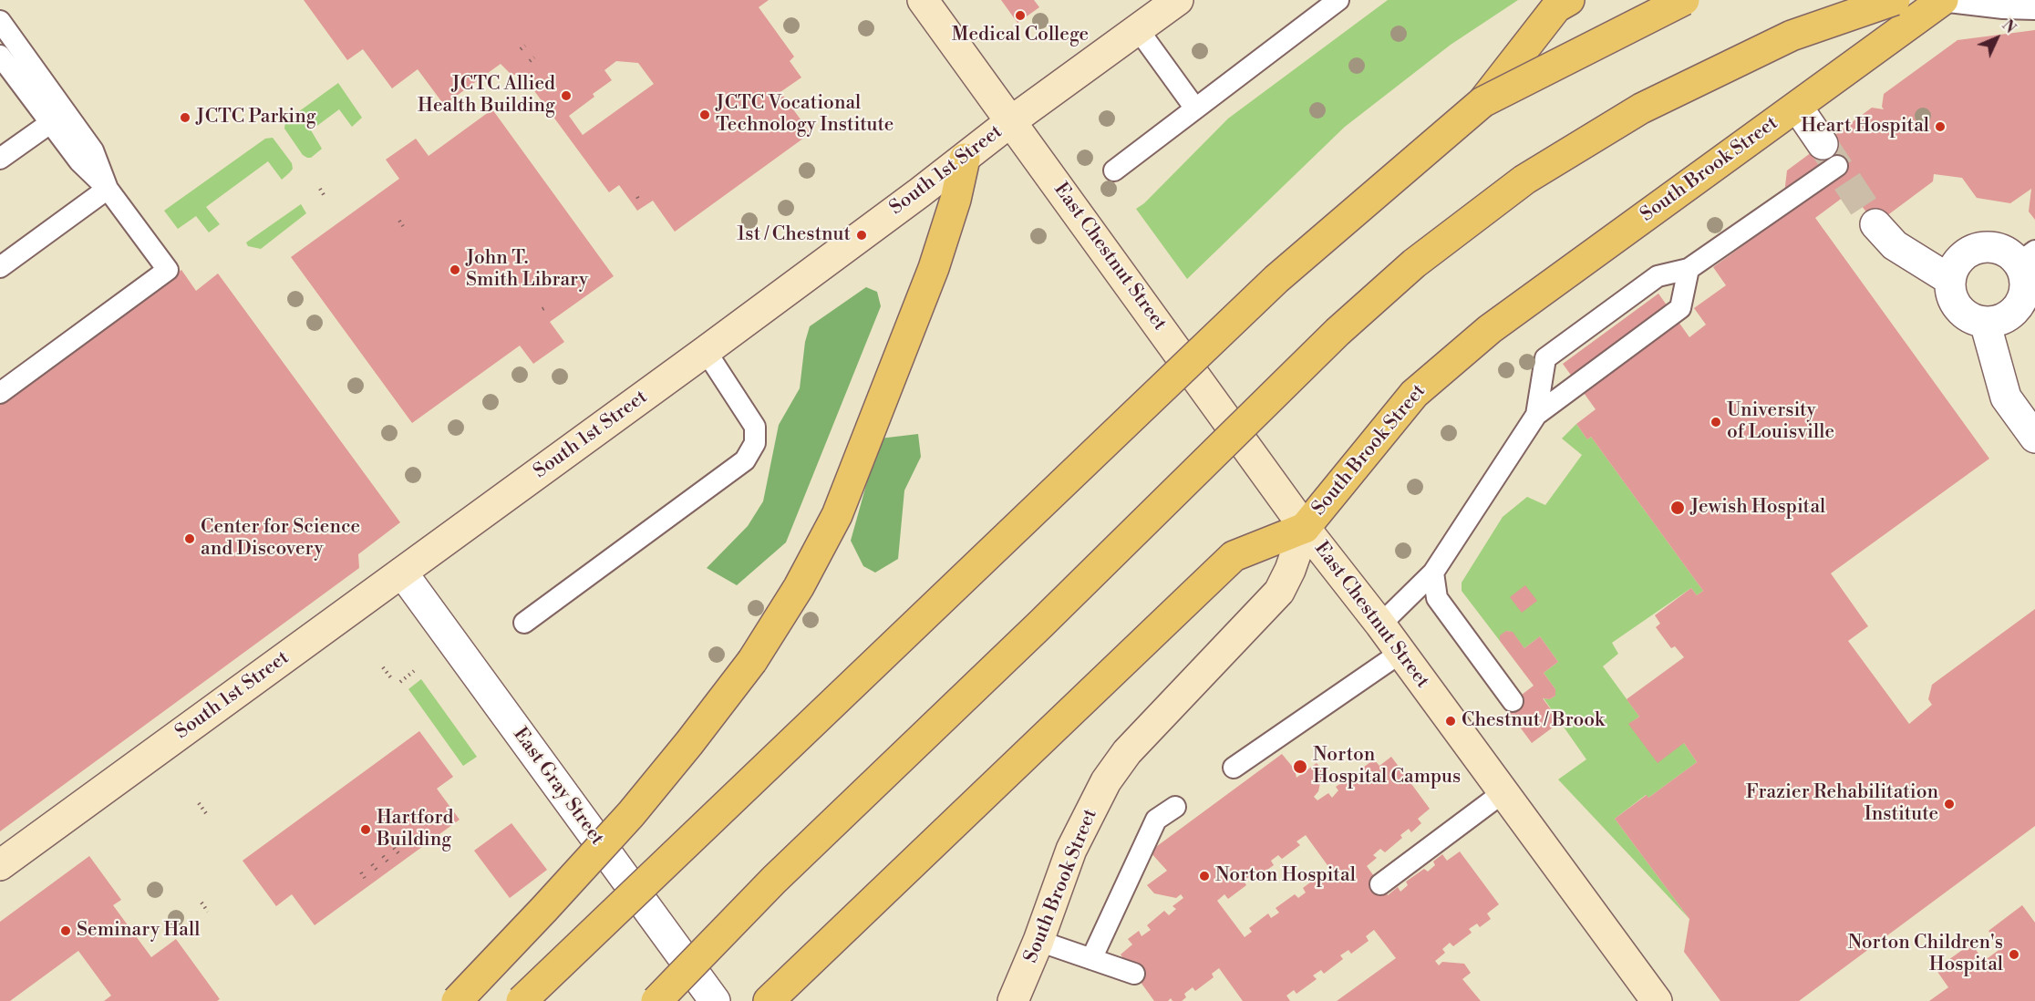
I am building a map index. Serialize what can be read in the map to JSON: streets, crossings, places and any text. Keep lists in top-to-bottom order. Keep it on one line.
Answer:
{"streets":{"main road":["South Brook Street"],"street":["South 1st Street","East Chestnut Street","East Gray Street"]},"crossings":[["South Brook Street","East Chestnut Street"],["South 1st Street","East Chestnut Street"],["South 1st Street","East Gray Street"]],"places":["Medical College","JCTC Allied Health Building","JCTC Vocational Technology Institute","JCTC Parking","Heart Hospital","1st / Chestnut","John T. Smith Library","University of Louisville","Jewish Hospital","Center for Science and Discovery","Chestnut / Brook","Norton Hospital Campus","Frazier Rehabilitation Institute","Hartford Building","Norton Hospital","Seminary Hall","Norton Children's Hospital"],"north":"top right"}
